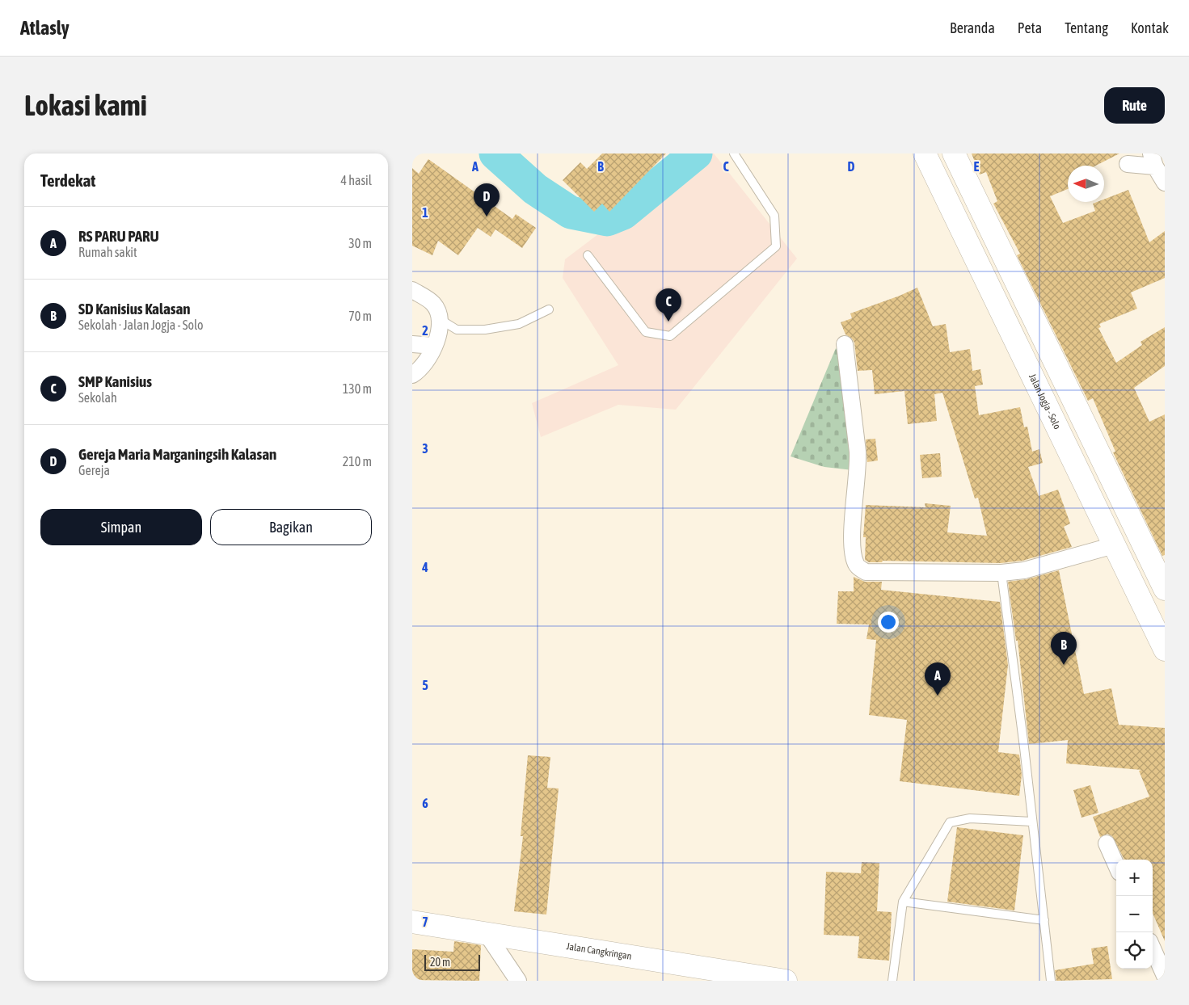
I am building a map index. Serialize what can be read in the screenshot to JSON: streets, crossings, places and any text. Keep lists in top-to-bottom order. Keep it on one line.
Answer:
{"streets":{"main road":["Jalan Jogja - Solo","Jalan Cangkringan"]},"scale_bar":"20 m","north":"left","page":{"header":"Atlasly","nav":["Beranda","Peta","Tentang","Kontak"],"buttons":["Rute",["Simpan","Bagikan"]],"title":"Lokasi kami","heading":["Terdekat","4 hasil"],"pins":["D","C","B","A"],"list":[{"mark":"A","name":"RS PARU PARU","note":"Rumah sakit","value":"30 m"},{"mark":"B","name":"SD Kanisius Kalasan","note":"Sekolah · Jalan Jogja - Solo","value":"70 m"},{"mark":"C","name":"SMP Kanisius","note":"Sekolah","value":"130 m"},{"mark":"D","name":"Gereja Maria Marganingsih Kalasan","note":"Gereja","value":"210 m"}],"map_buttons":["+","−"],"scale":"20 m"},"grid":{"columns":["A","B","C","D","E"],"rows":["1","2","3","4","5","6","7"]}}
